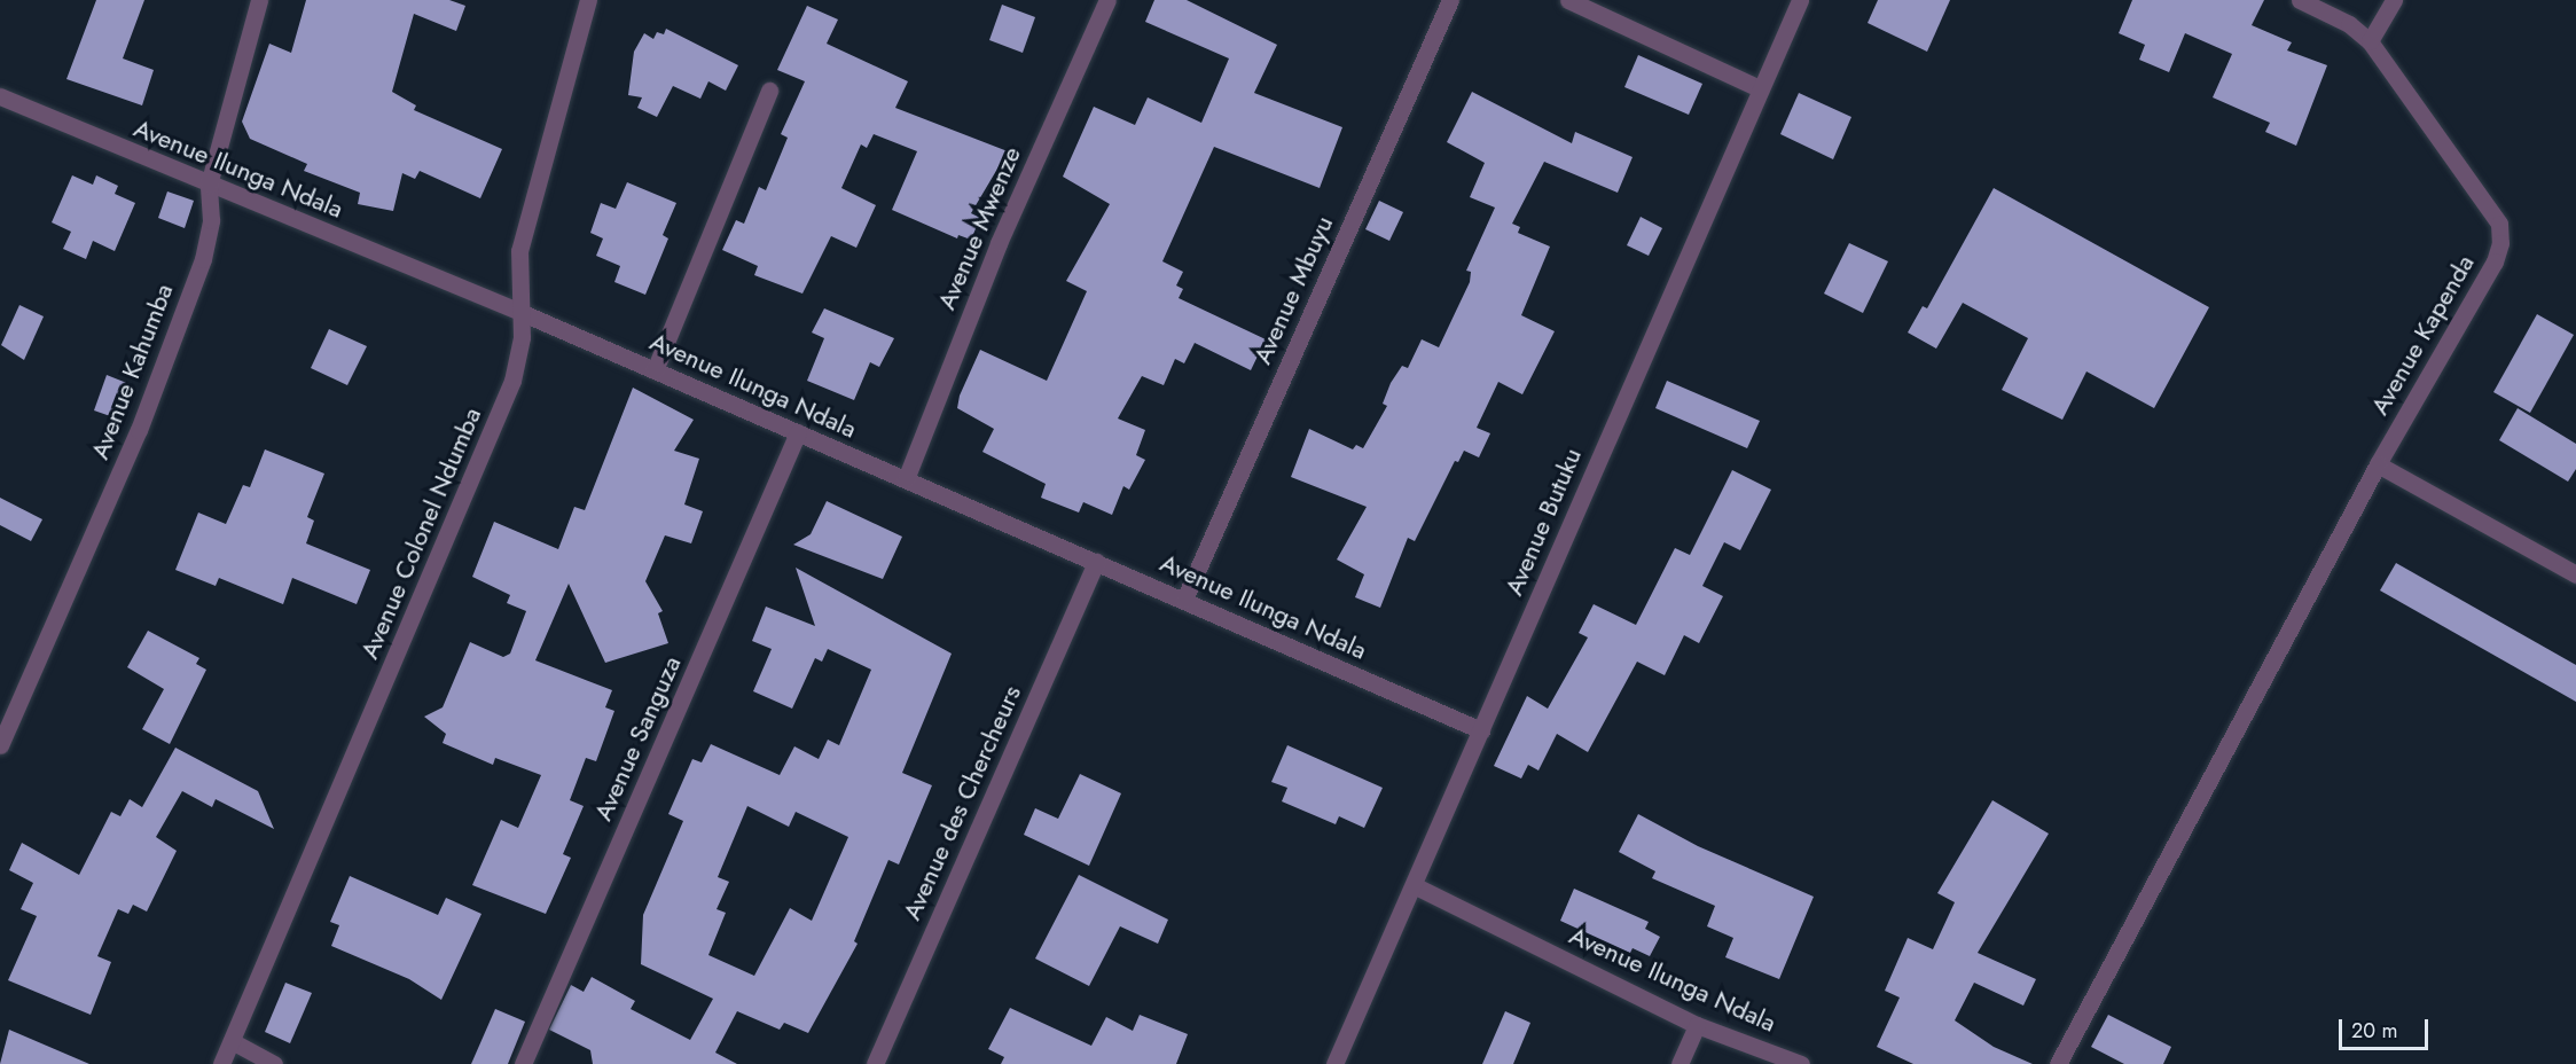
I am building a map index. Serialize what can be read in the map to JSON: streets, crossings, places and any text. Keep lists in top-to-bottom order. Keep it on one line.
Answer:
{"streets":{"street":["Avenue Ilunga Ndala","Avenue Mwenze","Avenue Mbuyu","Avenue Kapenda","Avenue Kahumba","Avenue Butuku","Avenue Colonel Ndumba","Avenue Sanguza","Avenue des Chercheurs"]},"crossings":[["Avenue Ilunga Ndala","Avenue Mwenze"],["Avenue Ilunga Ndala","Avenue Mbuyu"],["Avenue Ilunga Ndala","Avenue Kahumba"],["Avenue Ilunga Ndala","Avenue Butuku"],["Avenue Ilunga Ndala","Avenue Colonel Ndumba"],["Avenue Ilunga Ndala","Avenue Sanguza"],["Avenue Ilunga Ndala","Avenue des Chercheurs"]],"scale_bar":"20 m"}
